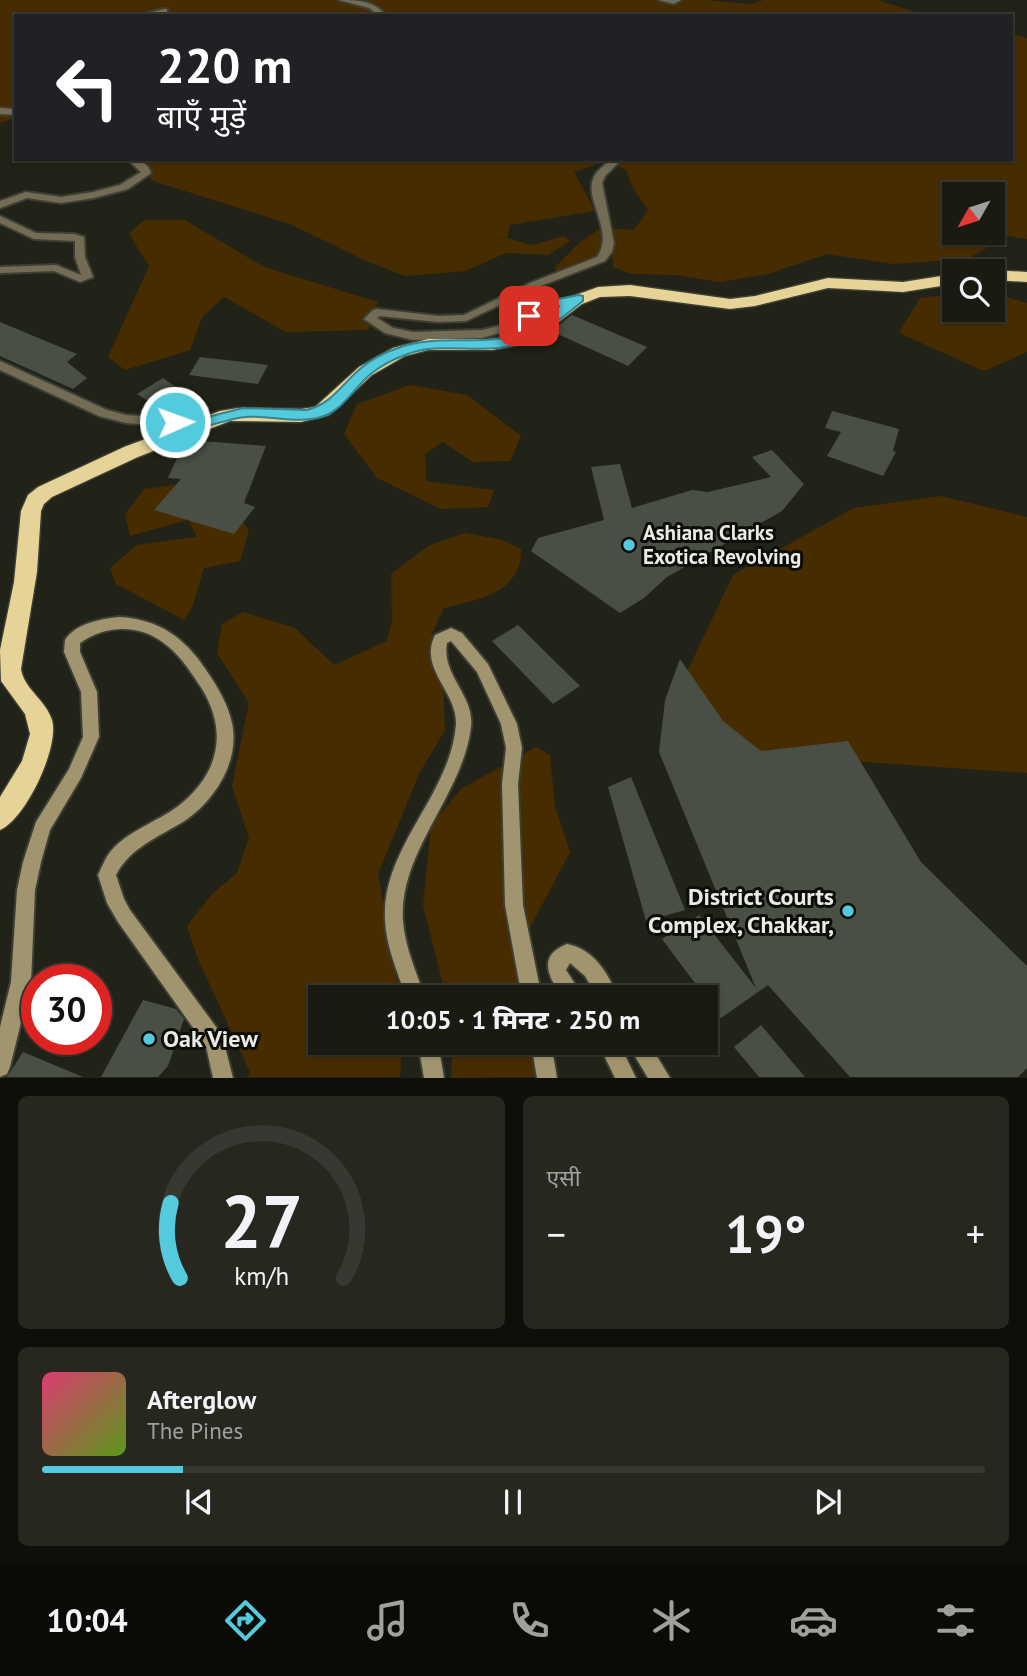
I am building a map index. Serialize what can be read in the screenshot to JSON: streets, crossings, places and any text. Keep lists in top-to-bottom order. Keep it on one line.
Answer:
{"places":["Ashiana Clarks Exotica Revolving","District Courts Complex, Chakkar,","Oak View"],"north":"bottom left","page":{"turn":["220 m","बाएँ मुड़ें"],"limit":"30","trip":"10:05 · 1 मिनट · 250 m","tile":"एसी","heat":["−","19°","+"],"song":["Afterglow","The Pines"],"tabs":"10:04","gauge":["27","km/h"]}}
